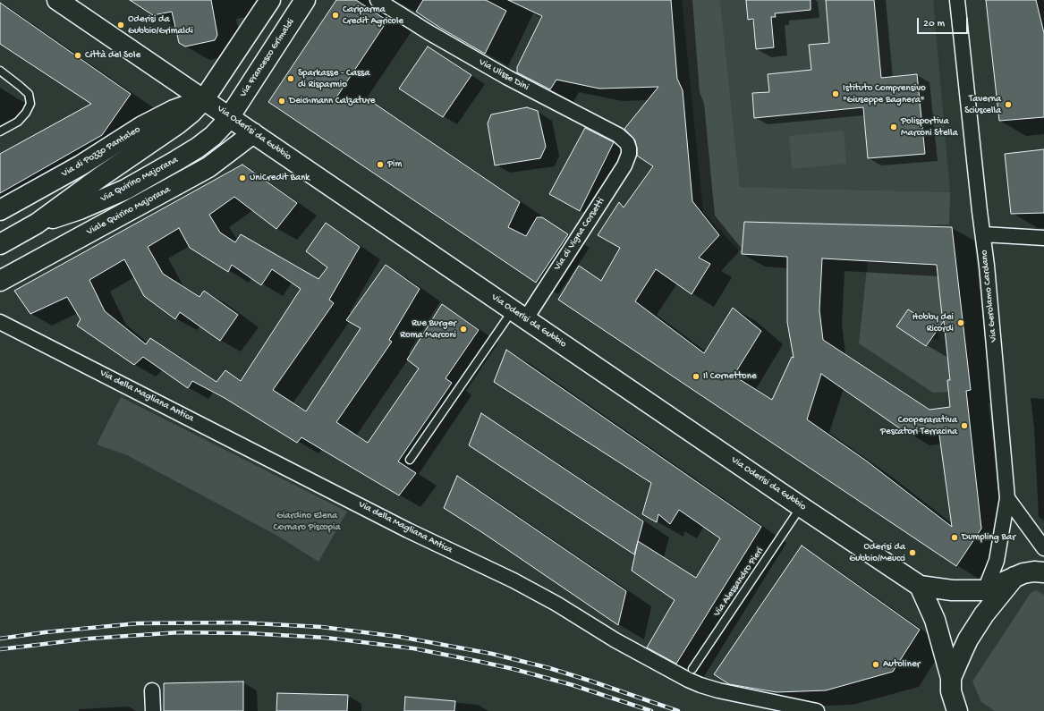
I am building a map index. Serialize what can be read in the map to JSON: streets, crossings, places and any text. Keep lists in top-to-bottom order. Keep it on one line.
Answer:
{"streets":{"main road":["Via Francesco Grimaldi","Via Oderisi da Gubbio","Via di Pozzo Pantaleo","Via Quirino Majorana","Viale Quirino Majorana"],"street":["Via Ulisse Dini","Via di Vigna Corsetti","Via Gerolamo Cardano","Via della Magliana Antica"],"lane":["Via Alessandro Pieri"]},"crossings":[["Via Francesco Grimaldi","Via Oderisi da Gubbio"],["Via Francesco Grimaldi","Via Quirino Majorana"],["Via Ulisse Dini","Via di Vigna Corsetti"],["Via Oderisi da Gubbio","Via di Pozzo Pantaleo"],["Via Oderisi da Gubbio","Via Quirino Majorana"],["Via Oderisi da Gubbio","Viale Quirino Majorana"],["Via Oderisi da Gubbio","Via di Vigna Corsetti"],["Via Oderisi da Gubbio","Via Alessandro Pieri"],["Via di Pozzo Pantaleo","Via Quirino Majorana"]],"parks":["Giardino Elena Cornaro Piscopia"],"places":["Cariparma Credit Agricole","Oderisi da Gubbio/Grimaldi","Città del Sole","Sparkasse - Cassa di Risparmio","Istituto Comprensivo \"Giuseppe Bagnera\"","Deichmann Calzature","Taverna Sciuscella","Polisportiva Marconi Stella","Pim","UniCredit Bank","Hobby dei Ricordi","Rue Burger Roma Marconi","Il Cornettone","Cooperarativa Pescatori Terracina","Dumpling Bar","Oderisi da Gubbio/Meucci","Autoliner"],"scale_bar":"20 m"}
